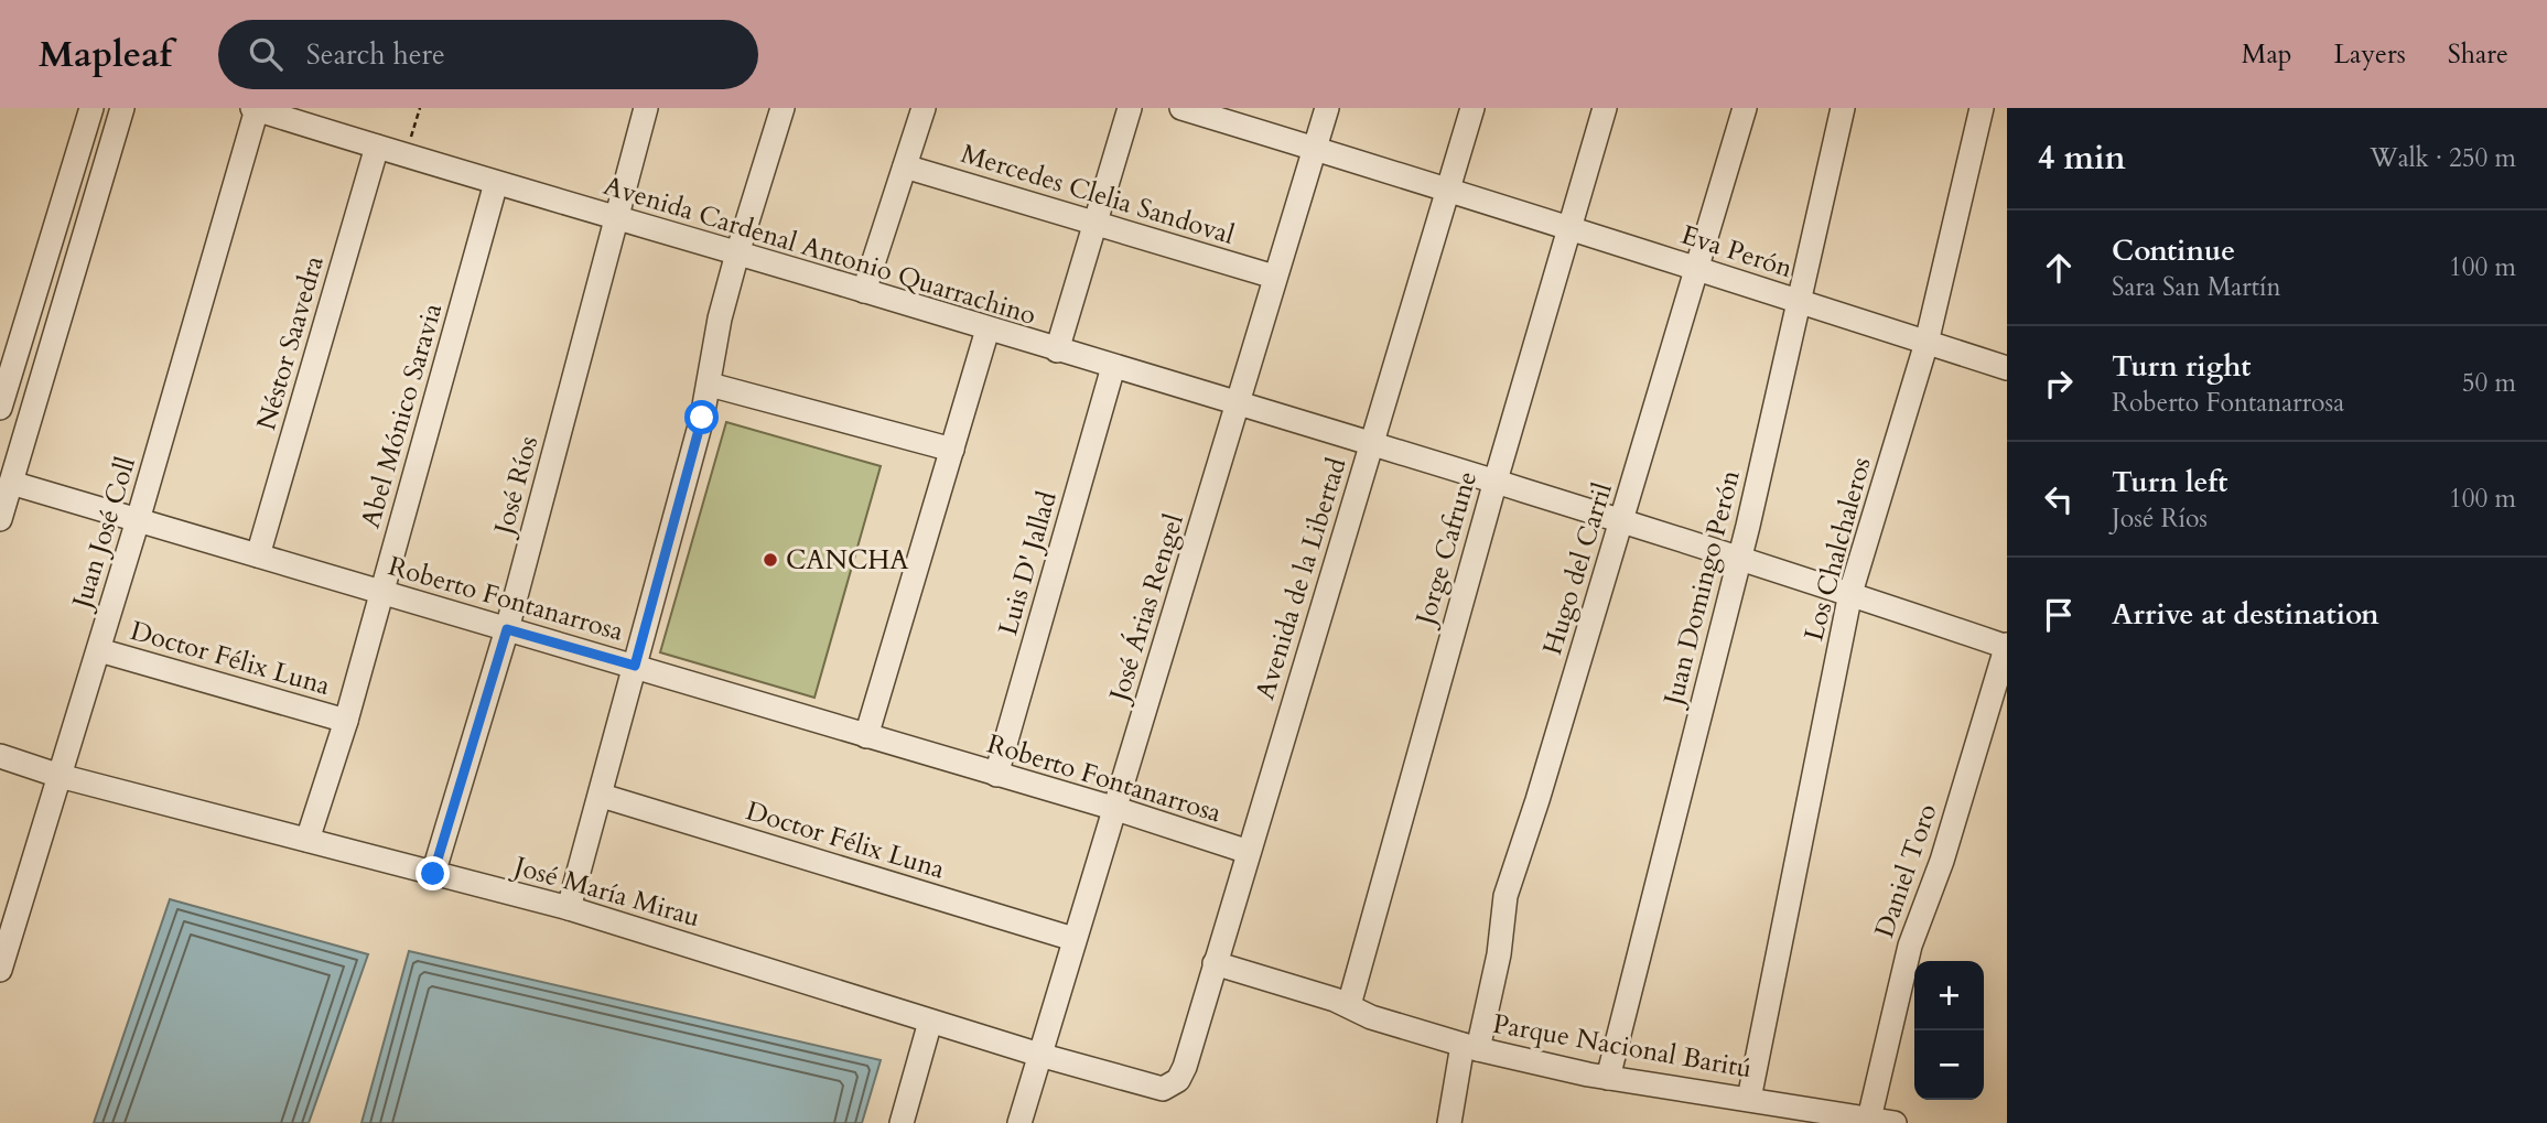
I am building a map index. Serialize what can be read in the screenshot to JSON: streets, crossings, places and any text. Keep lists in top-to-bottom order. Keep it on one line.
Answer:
{"streets":{"street":["Mercedes Clelia Sandoval","Avenida Cardenal Antonio Quarrachino","Eva Perón","Néstor Saavedra","Abel Mónico Saravia","José Ríos","Juan José Coll","Jorge Cafrune","Los Chalchaleros","Luis D' Jallad","Hugo del Carril","Avenida de la Libertad","Juan Domingo Perón","Roberto Fontanarrosa","José Árias Rengel","Doctor Félix Luna","Daniel Toro","José María Mirau","Parque Nacional Baritú"]},"crossings":[["Mercedes Clelia Sandoval","José Árias Rengel"],["Avenida Cardenal Antonio Quarrachino","Néstor Saavedra"],["Avenida Cardenal Antonio Quarrachino","Abel Mónico Saravia"],["Avenida Cardenal Antonio Quarrachino","José Ríos"],["Avenida Cardenal Antonio Quarrachino","Juan José Coll"],["Avenida Cardenal Antonio Quarrachino","Jorge Cafrune"],["Avenida Cardenal Antonio Quarrachino","Los Chalchaleros"],["Avenida Cardenal Antonio Quarrachino","Luis D' Jallad"],["Avenida Cardenal Antonio Quarrachino","Hugo del Carril"],["Avenida Cardenal Antonio Quarrachino","Avenida de la Libertad"],["Avenida Cardenal Antonio Quarrachino","Juan Domingo Perón"],["Avenida Cardenal Antonio Quarrachino","José Árias Rengel"],["Avenida Cardenal Antonio Quarrachino","Daniel Toro"],["Eva Perón","Jorge Cafrune"],["Eva Perón","Los Chalchaleros"],["Eva Perón","Hugo del Carril"],["Eva Perón","Avenida de la Libertad"],["Eva Perón","Juan Domingo Perón"],["Eva Perón","José Árias Rengel"],["Néstor Saavedra","Roberto Fontanarrosa"],["Abel Mónico Saravia","Roberto Fontanarrosa"],["Abel Mónico Saravia","Doctor Félix Luna"],["Abel Mónico Saravia","José María Mirau"],["José Ríos","Roberto Fontanarrosa"],["José Ríos","José María Mirau"],["Juan José Coll","Roberto Fontanarrosa"],["Juan José Coll","Doctor Félix Luna"],["Juan José Coll","José María Mirau"],["Jorge Cafrune","Parque Nacional Baritú"],["Los Chalchaleros","Parque Nacional Baritú"],["Luis D' Jallad","Roberto Fontanarrosa"],["Hugo del Carril","Parque Nacional Baritú"],["Avenida de la Libertad","Roberto Fontanarrosa"],["Avenida de la Libertad","José María Mirau"],["Avenida de la Libertad","Parque Nacional Baritú"],["Juan Domingo Perón","Parque Nacional Baritú"],["Roberto Fontanarrosa","José Árias Rengel"],["José Árias Rengel","Doctor Félix Luna"],["José Árias Rengel","José María Mirau"],["Daniel Toro","Parque Nacional Baritú"]],"places":["CANCHA"],"page":{"header":"Mapleaf","search":"Search here","nav":["Map","Layers","Share"],"heading":["4 min","Walk · 250 m"],"list":[["Continue","Sara San Martín","100 m"],["Turn right","Roberto Fontanarrosa","50 m"],["Turn left","José Ríos","100 m"],"Arrive at destination"],"map_buttons":["+","−"]}}
